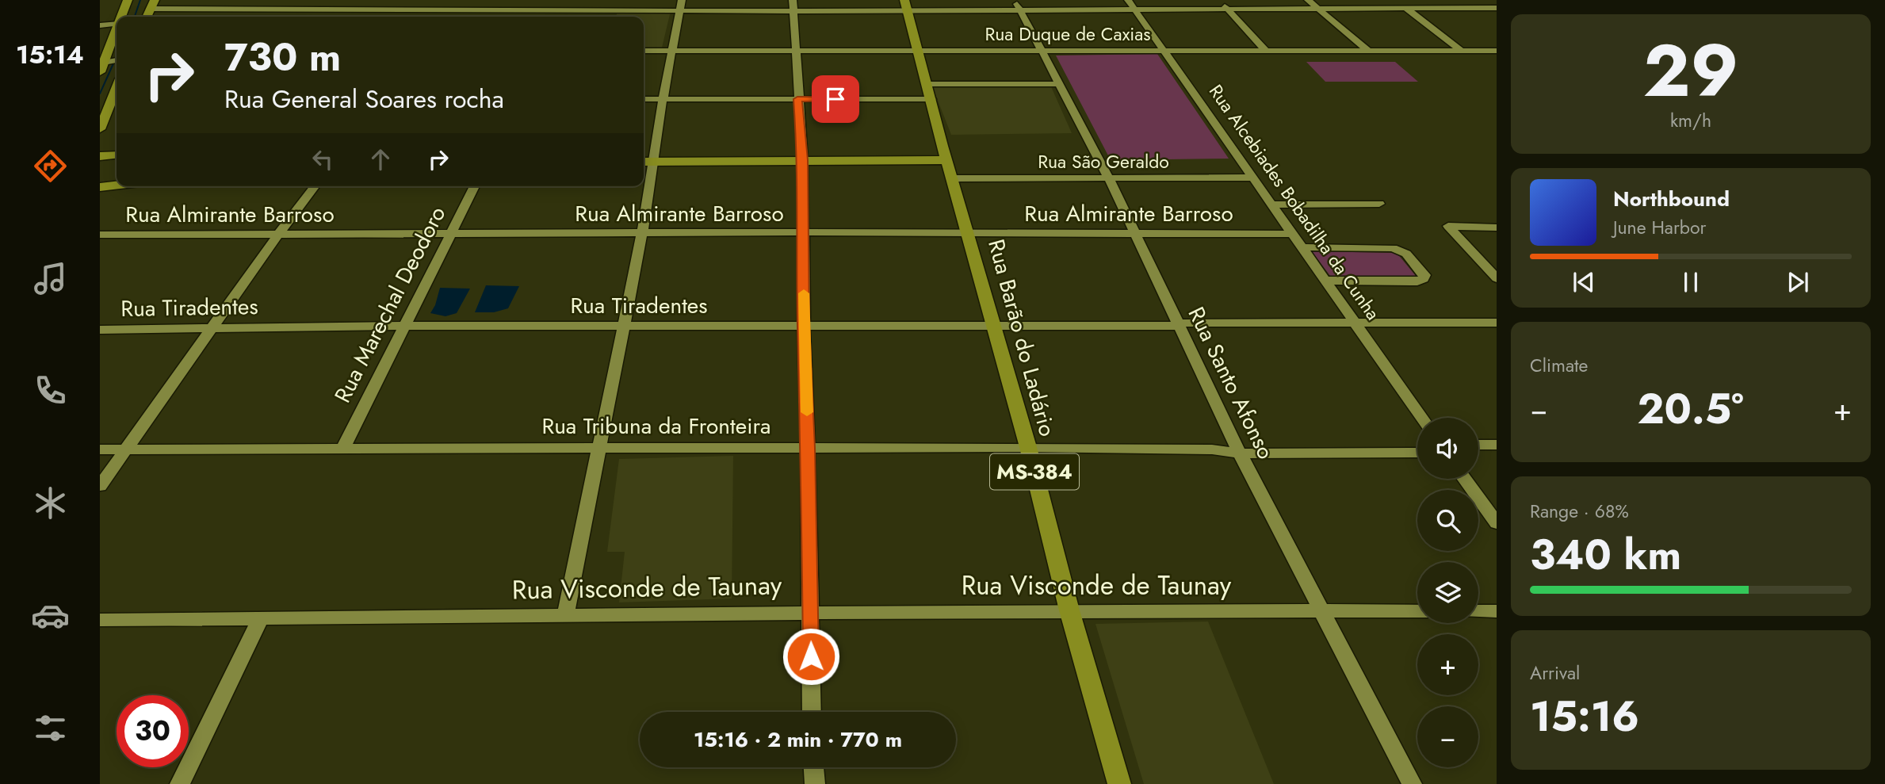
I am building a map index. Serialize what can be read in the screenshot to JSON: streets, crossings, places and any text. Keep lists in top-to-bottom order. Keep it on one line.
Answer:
{"streets":{"main road":["Rua Barão do Ladário","MS-384"],"street":["Rua Duque de Caxias","Rua São Geraldo","Rua Alcebiades Bobadilha da Cunha","Rua Almirante Barroso","Rua Marechal Deodoro","Rua Tiradentes","Rua Santo Afonso","Rua Tribuna da Fronteira","Rua Visconde de Taunay"]},"crossings":[["Rua Duque de Caxias","Rua Alcebiades Bobadilha da Cunha"],["Rua Duque de Caxias","Rua Barão do Ladário"],["Rua Duque de Caxias","Rua Santo Afonso"],["Rua São Geraldo","Rua Alcebiades Bobadilha da Cunha"],["Rua São Geraldo","Rua Barão do Ladário"],["Rua São Geraldo","Rua Santo Afonso"],["Rua Alcebiades Bobadilha da Cunha","Rua Almirante Barroso"],["Rua Alcebiades Bobadilha da Cunha","Rua Tiradentes"],["Rua Almirante Barroso","Rua Marechal Deodoro"],["Rua Almirante Barroso","Rua Barão do Ladário"],["Rua Almirante Barroso","Rua Santo Afonso"],["Rua Marechal Deodoro","Rua Tiradentes"],["Rua Marechal Deodoro","Rua Tribuna da Fronteira"],["Rua Tiradentes","Rua Barão do Ladário"],["Rua Tiradentes","Rua Santo Afonso"],["Rua Barão do Ladário","Rua Tribuna da Fronteira"],["Rua Barão do Ladário","Rua Visconde de Taunay"],["Rua Santo Afonso","Rua Tribuna da Fronteira"],["Rua Santo Afonso","Rua Visconde de Taunay"]],"page":{"tabs":"15:14","tile":[["29","km/h"],"Climate",["Range · 68%","340 km"],["Arrival","15:16"]],"turn":["730 m","Rua General Soares rocha"],"song":["Northbound","June Harbor"],"heat":["−","20.5°","+"],"map_buttons":["+","−"],"limit":"30","trip":"15:16 · 2 min · 770 m"}}
